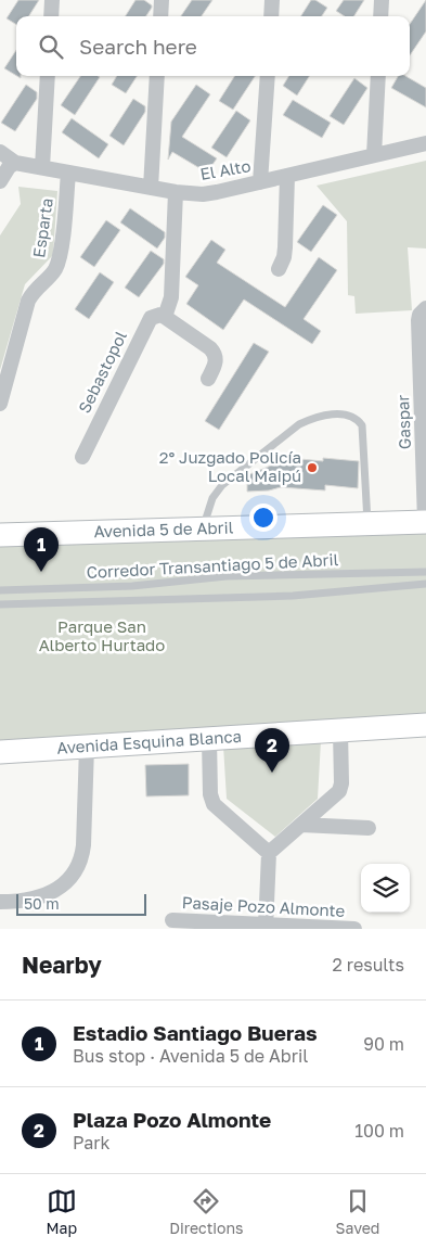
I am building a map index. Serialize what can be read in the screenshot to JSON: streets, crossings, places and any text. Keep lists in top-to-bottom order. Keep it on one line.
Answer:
{"streets":{"main road":["Avenida 5 de Abril","Avenida Esquina Blanca"],"street":["El Alto","Esparta","Sebastopol","Gaspar","Pasaje Pozo Almonte"],"lane":["Corredor Transantiago 5 de Abril"]},"crossings":[["El Alto","Esparta"],["Gaspar","Avenida 5 de Abril"]],"parks":["Parque San Alberto Hurtado"],"places":["2° Juzgado Policía Local Maipú"],"scale_bar":"50 m","page":{"search":"Search here","pins":["1","2"],"scale":"50 m","heading":["Nearby","2 results"],"list":[{"mark":"1","name":"Estadio Santiago Bueras","note":"Bus stop · Avenida 5 de Abril","value":"90 m"},{"mark":"2","name":"Plaza Pozo Almonte","note":"Park","value":"100 m"}],"nav":["Map","Directions","Saved"]}}
